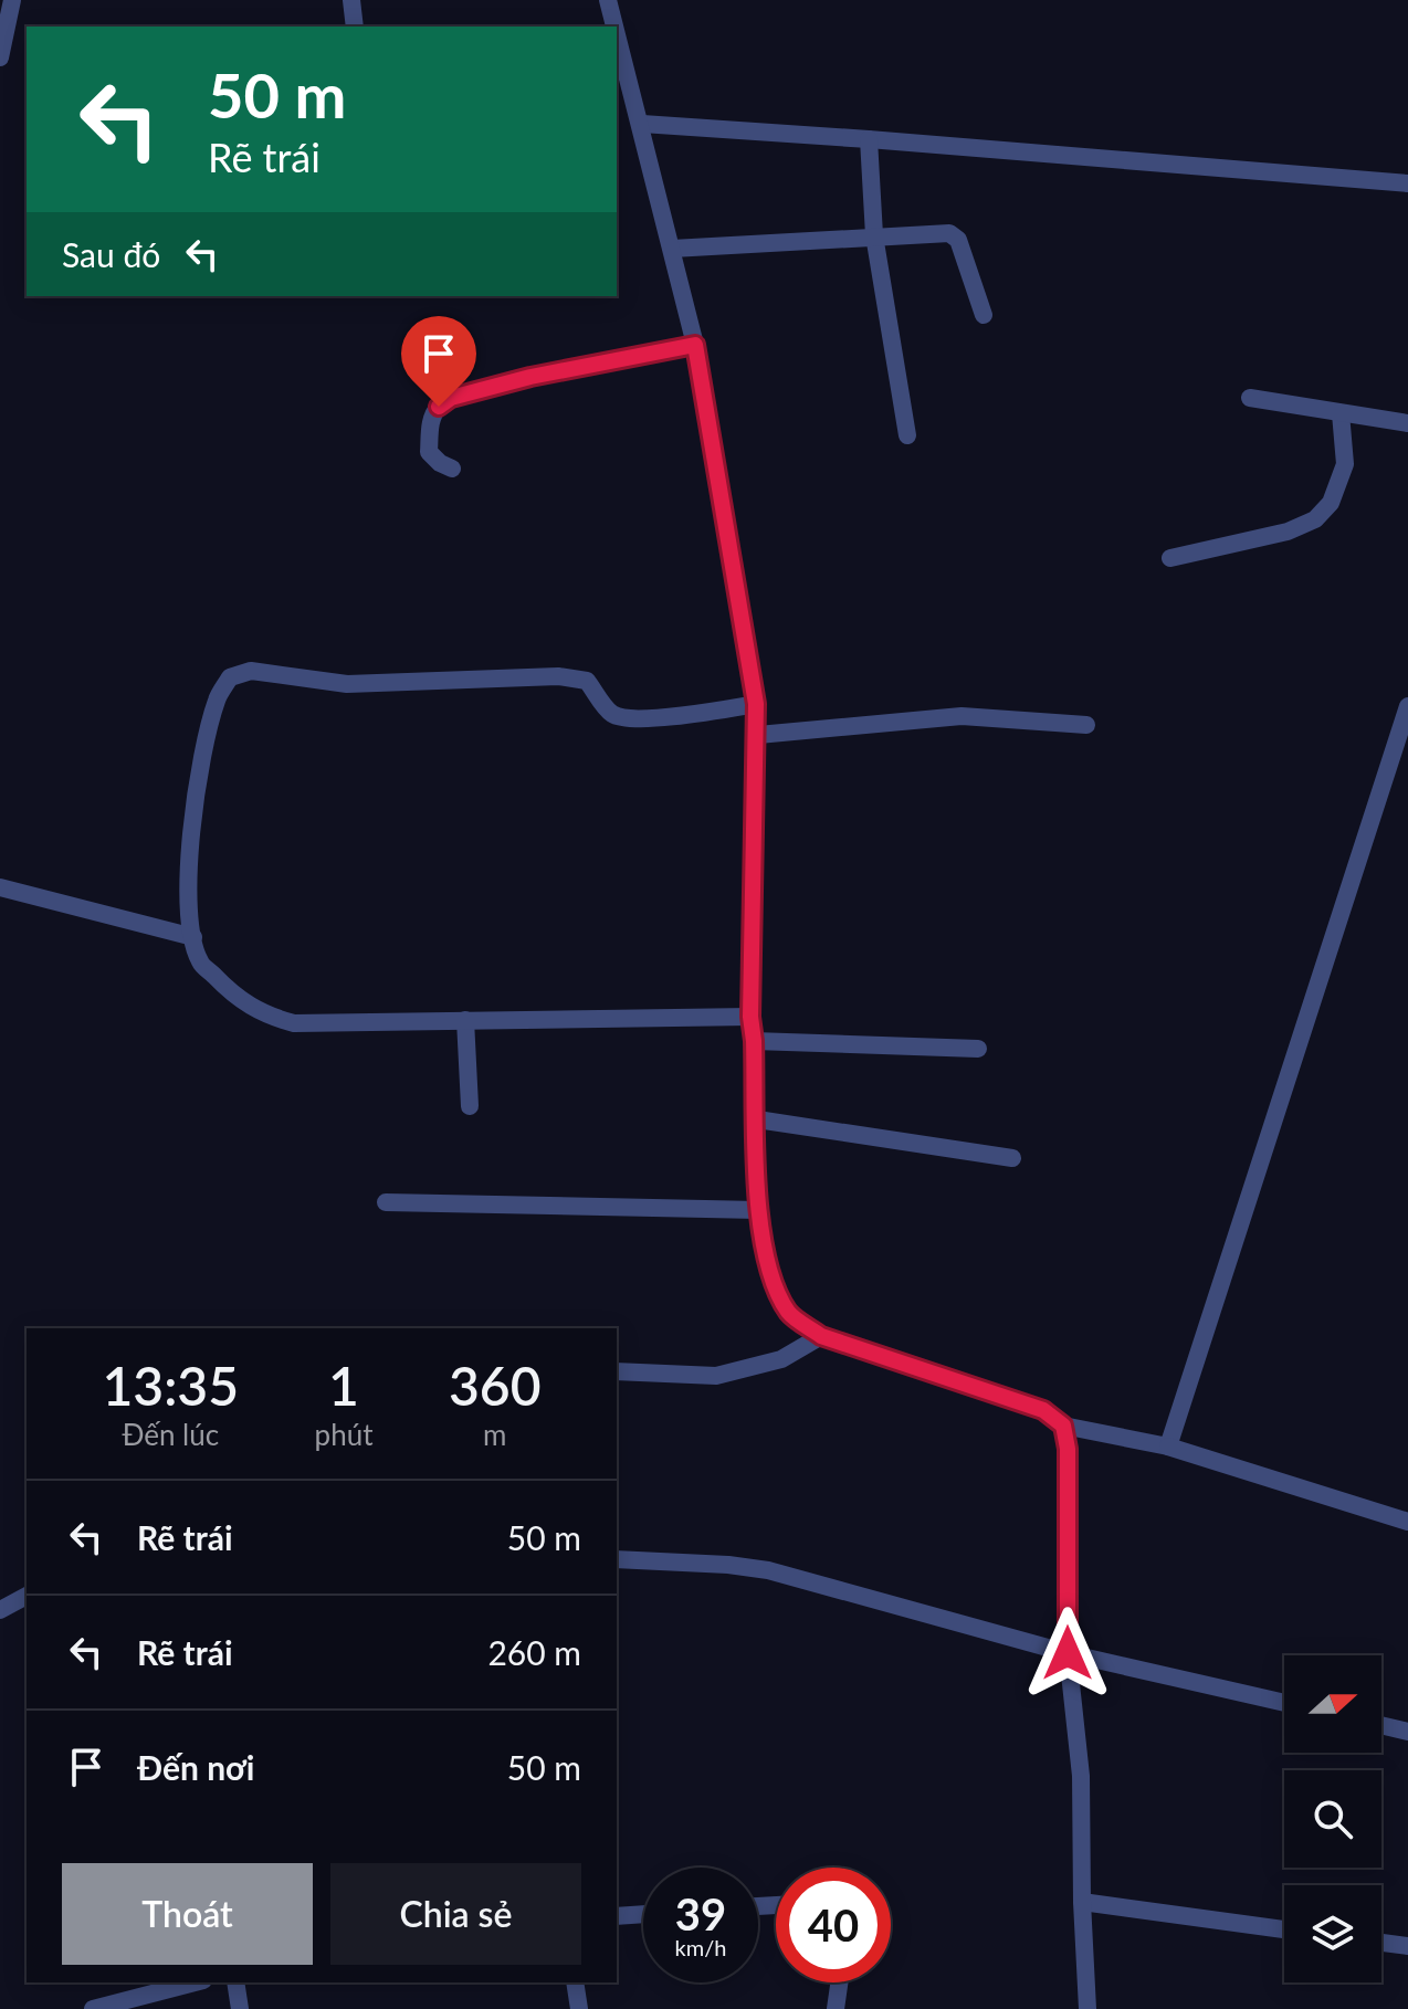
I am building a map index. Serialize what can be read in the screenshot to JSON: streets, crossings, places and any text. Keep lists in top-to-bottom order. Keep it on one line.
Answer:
{"north":"right","page":{"turn":["50 m","Rẽ trái"],"then":"Sau đó","eta":["13:35","Đến lúc","1","phút","360","m"],"list":[{"name":"Rẽ trái","value":"50 m"},{"name":"Rẽ trái","value":"260 m"},{"name":"Đến nơi","value":"50 m"}],"buttons":["Thoát","Chia sẻ"],"speed":"39 km/h","limit":"40"}}
